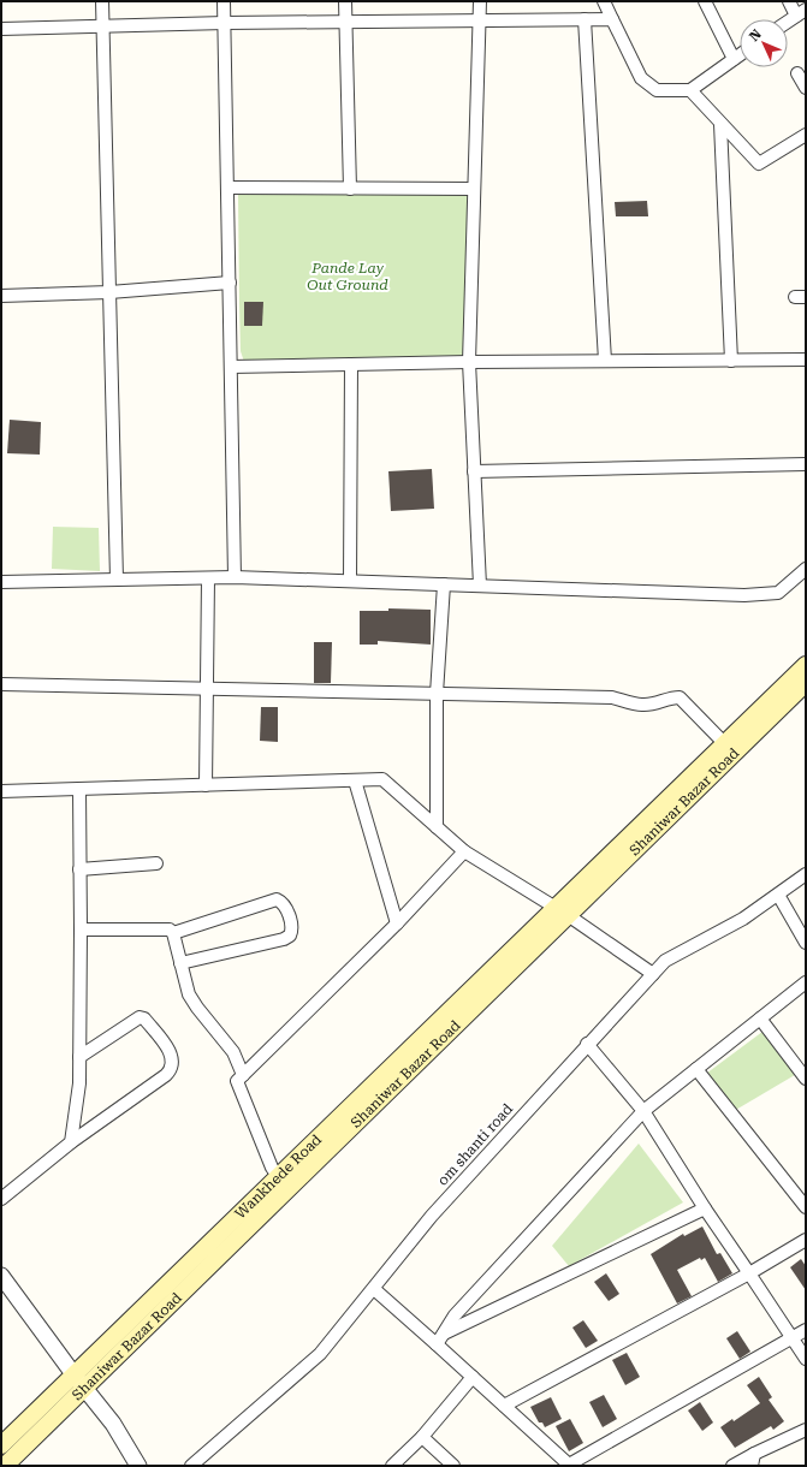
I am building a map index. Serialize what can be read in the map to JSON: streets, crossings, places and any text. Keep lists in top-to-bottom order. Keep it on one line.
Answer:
{"streets":{"main road":["Shaniwar Bazar Road","Wankhede Road"],"street":["om shanti road"]},"crossings":[["Shaniwar Bazar Road","Wankhede Road"]],"parks":["Pande Lay Out Ground"],"north":"top left"}
